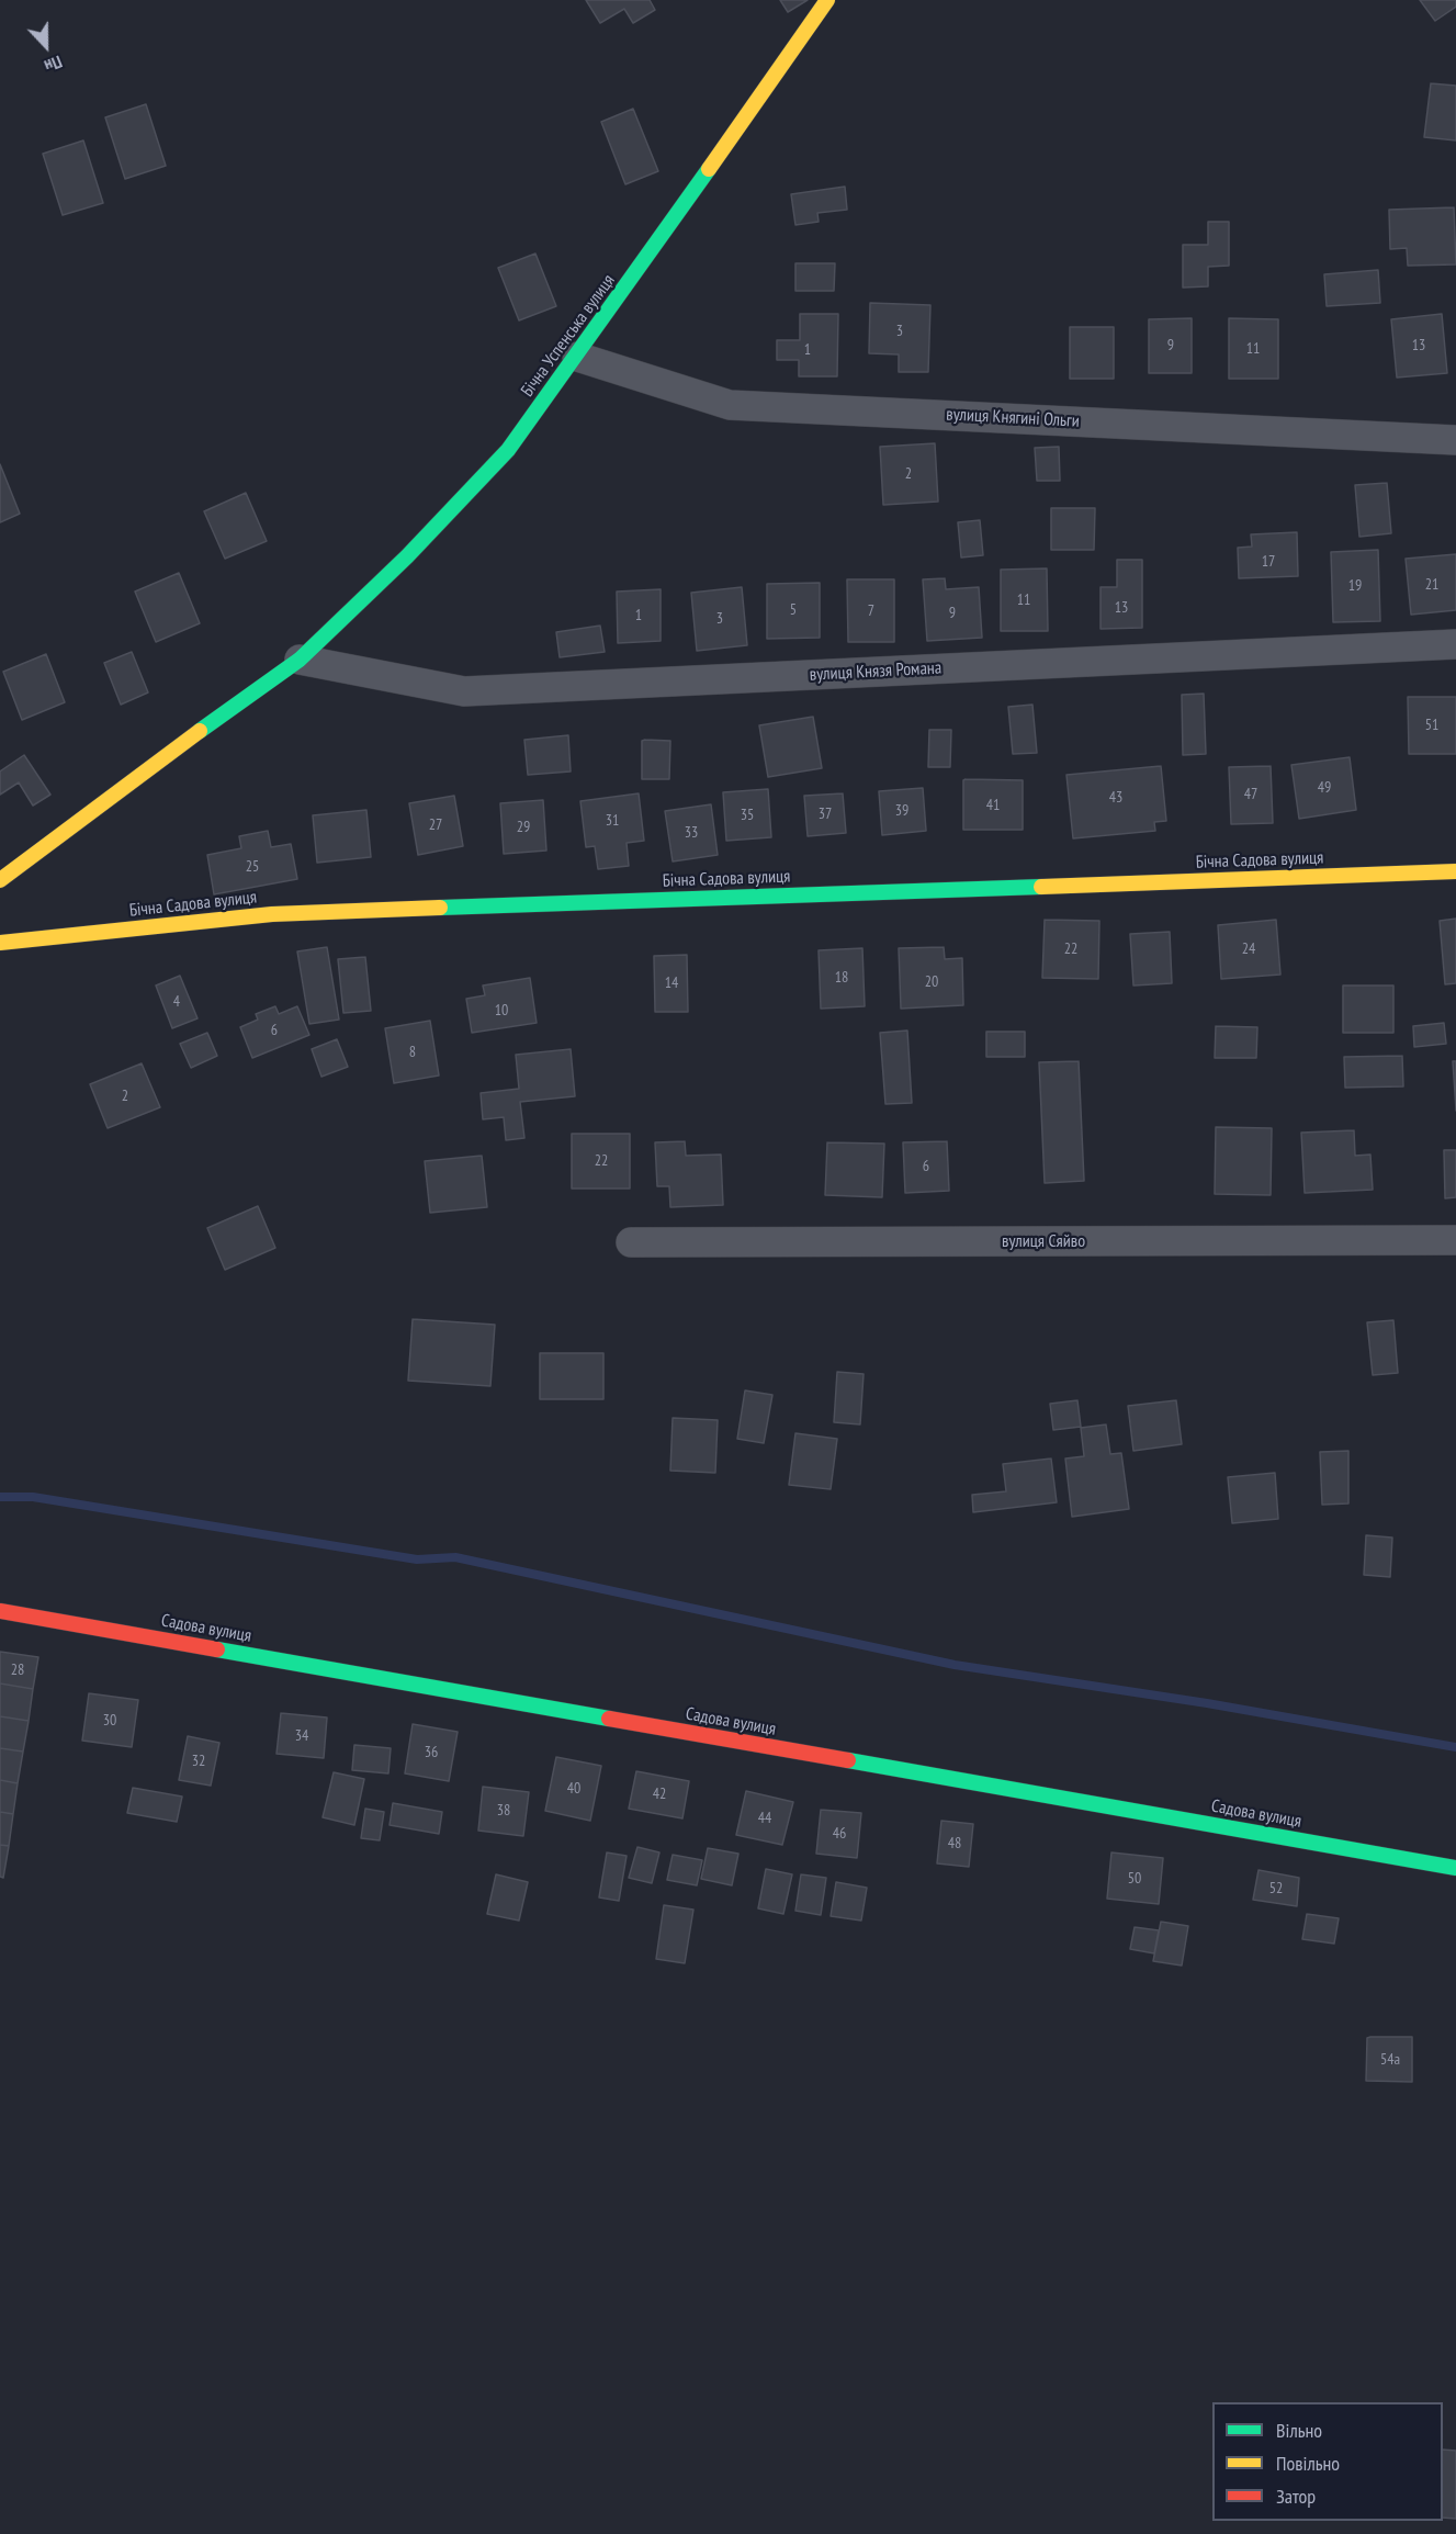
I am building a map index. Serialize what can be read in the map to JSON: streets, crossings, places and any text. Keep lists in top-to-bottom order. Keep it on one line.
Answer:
{"streets":{"street":["Бічна Успенська вулиця","вулиця Княгині Ольги","вулиця Князя Романа","Бічна Садова вулиця","вулиця Сяйво","Садова вулиця"]},"crossings":[["Бічна Успенська вулиця","вулиця Княгині Ольги"],["Бічна Успенська вулиця","вулиця Князя Романа"]],"house_numbers":["3","9","13","11","1","2","17","21","19","11","13","5","7","9","1","3","51","49","47","43","41","39","37","35","31","27","29","33","25","22","24","18","20","14","4","10","6","8","2","22","6","28","30","34","36","32","40","42","38","44","46","48","50","52","54а"],"legend":["Вільно","Повільно","Затор"],"north":"bottom"}
